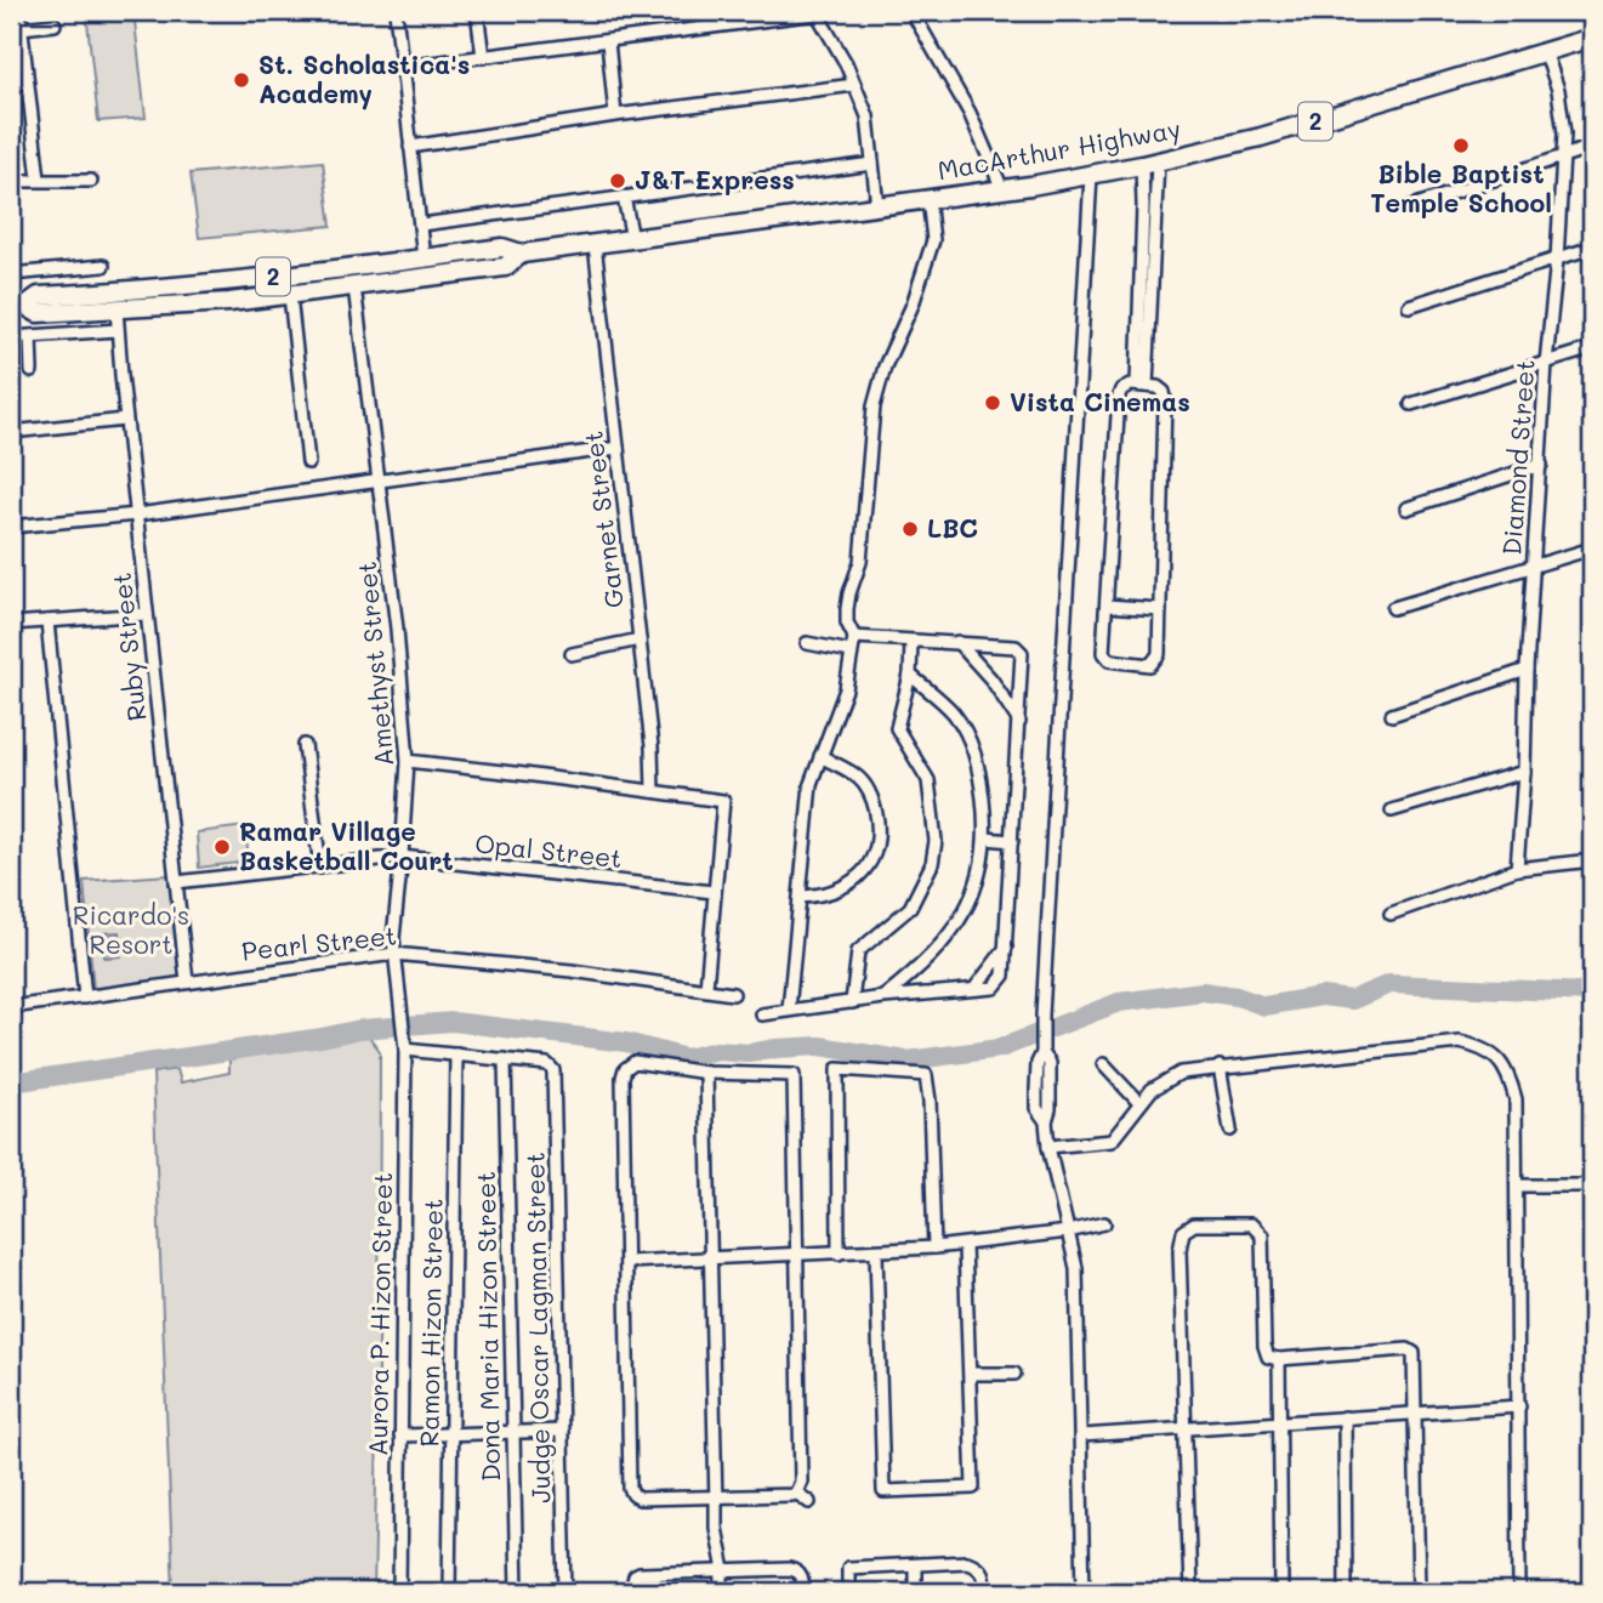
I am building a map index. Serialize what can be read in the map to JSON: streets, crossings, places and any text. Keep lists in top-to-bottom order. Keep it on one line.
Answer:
{"streets":{"highway":["2","MacArthur Highway"],"street":["Diamond Street","Garnet Street","Ruby Street","Amethyst Street","Opal Street","Pearl Street","Aurora P. Hizon Street","Ramon Hizon Street","Dona Maria Hizon Street","Judge Oscar Lagman Street"]},"crossings":[["MacArthur Highway","Diamond Street"],["MacArthur Highway","Garnet Street"],["MacArthur Highway","Ruby Street"],["MacArthur Highway","Amethyst Street"],["Ruby Street","Opal Street"],["Ruby Street","Pearl Street"],["Amethyst Street","Opal Street"],["Amethyst Street","Pearl Street"],["Amethyst Street","Aurora P. Hizon Street"],["Dona Maria Hizon Street","Judge Oscar Lagman Street"]],"parks":["Ricardo's Resort"],"places":["St. Scholastica's Academy","Bible Baptist Temple School","J&T Express","Vista Cinemas","LBC","Ramar Village Basketball Court"]}
